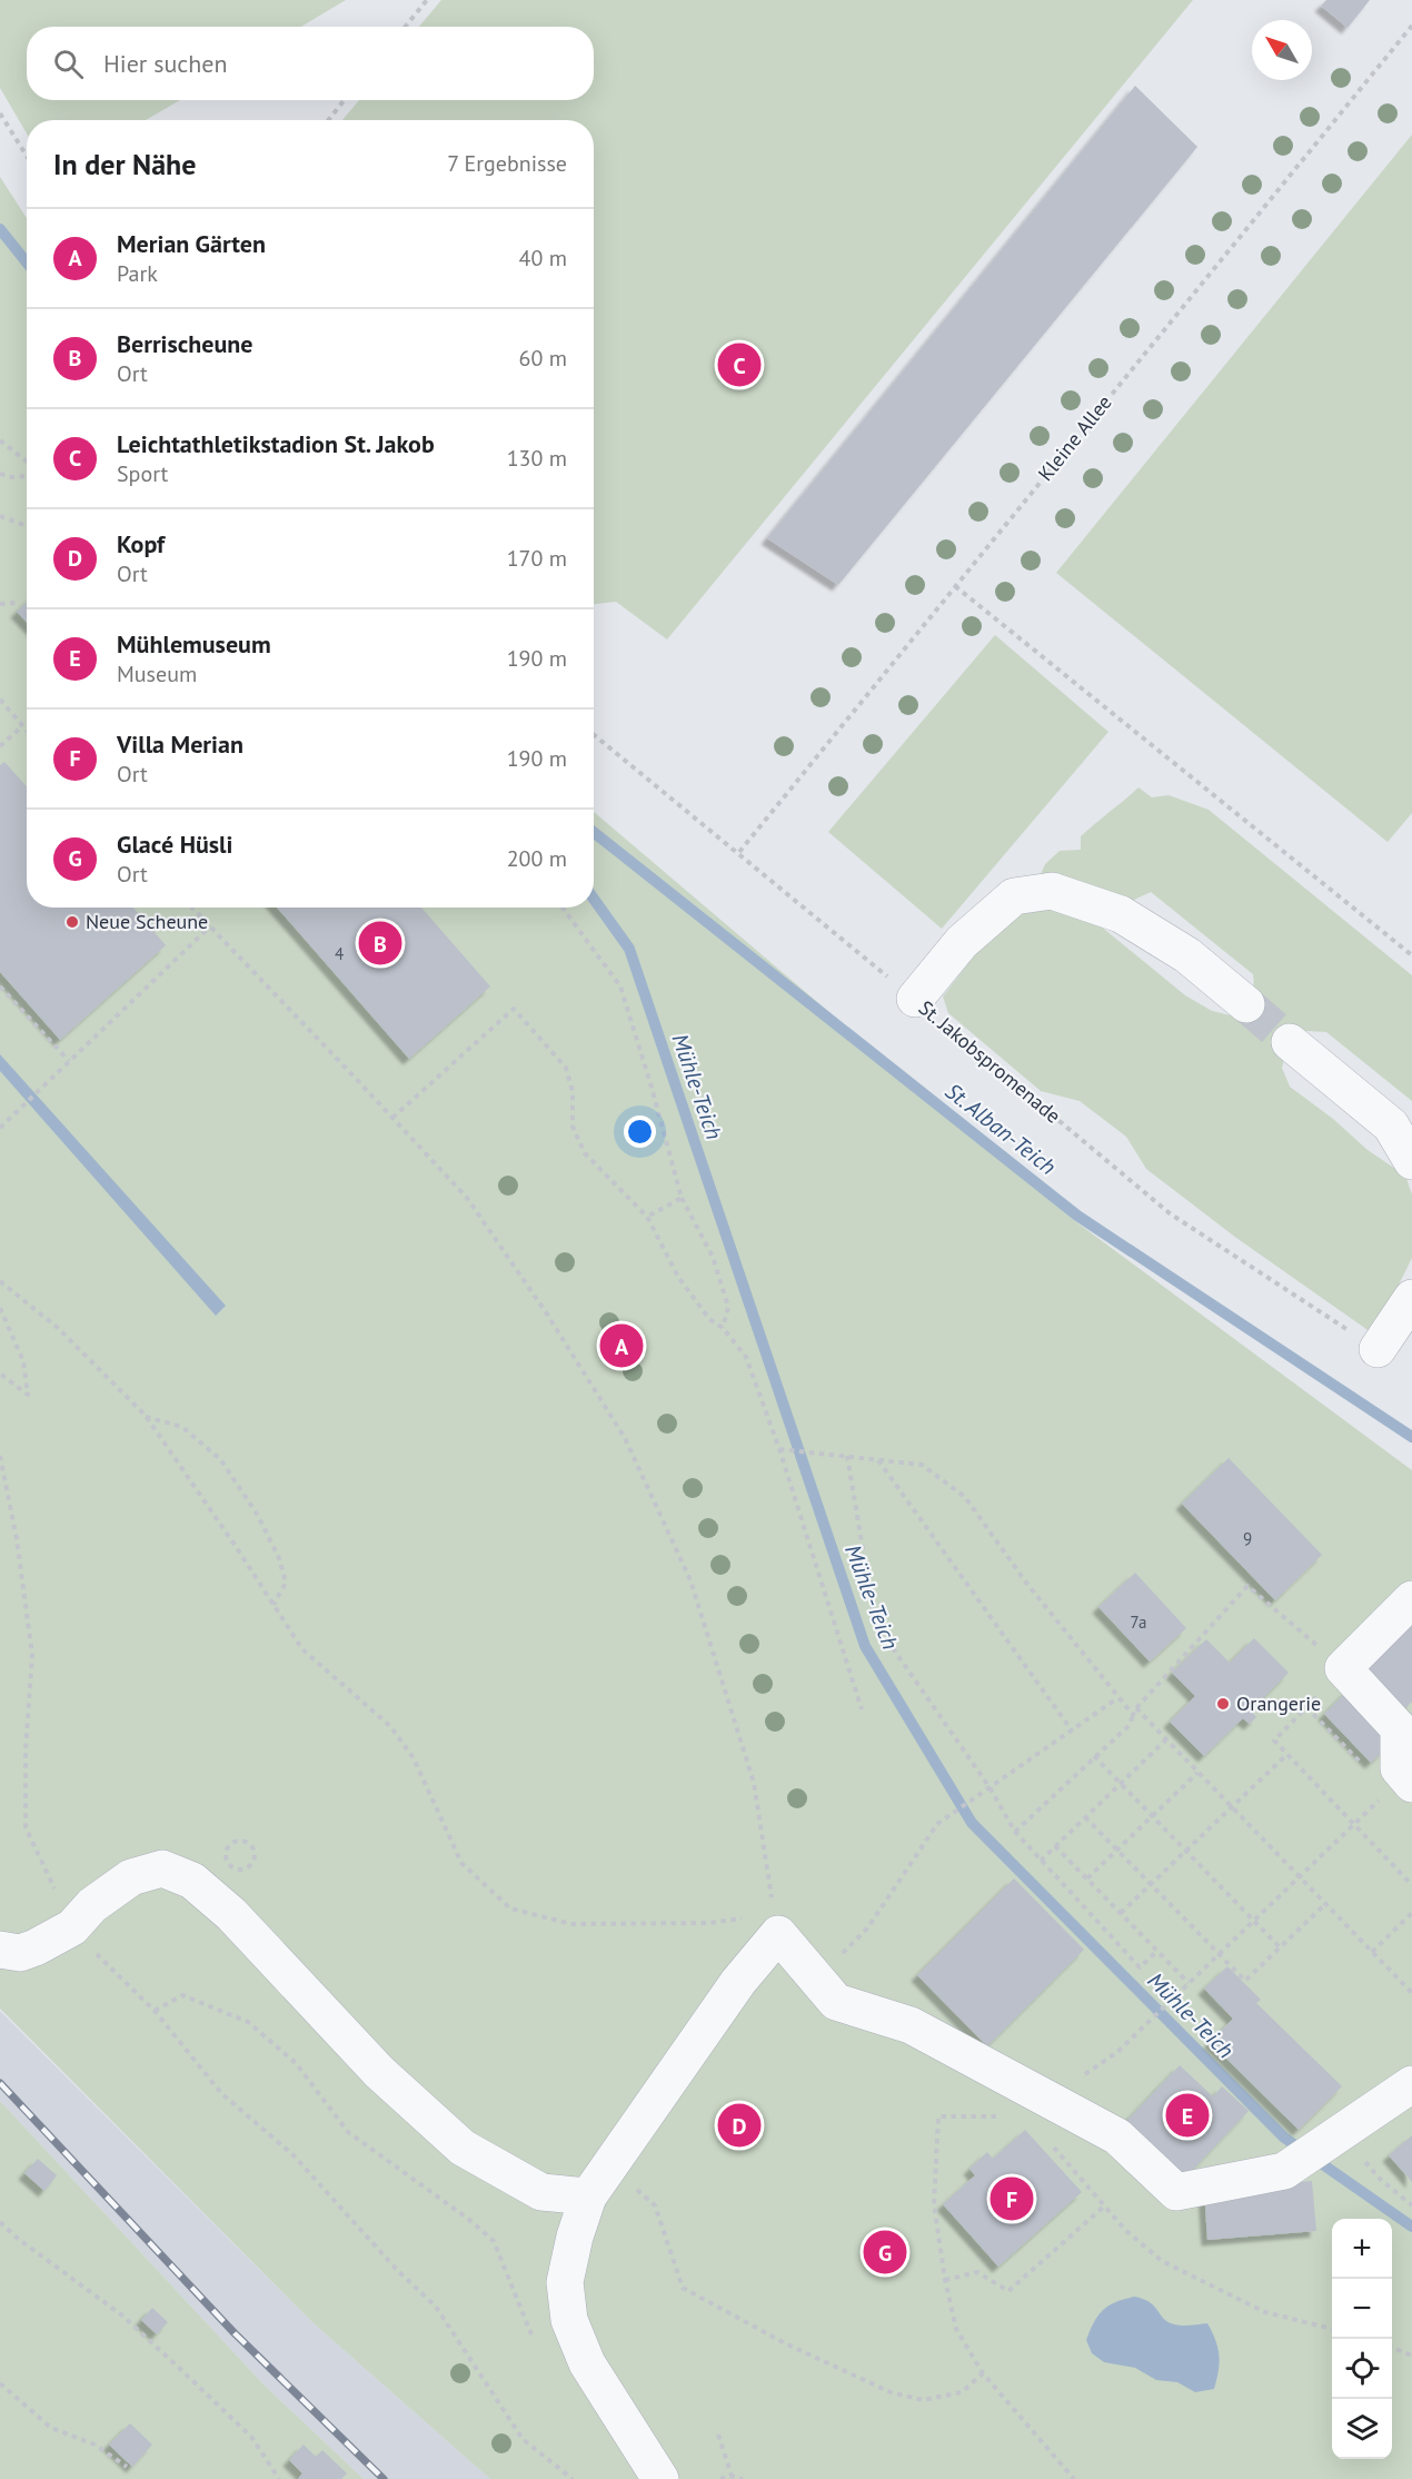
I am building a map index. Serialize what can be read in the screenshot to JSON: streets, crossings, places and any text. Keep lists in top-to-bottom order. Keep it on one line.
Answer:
{"streets":{"path":["Kleine Allee","St. Jakobspromenade"]},"crossings":[["Kleine Allee","St. Jakobspromenade"]],"water":["Mühle-Teich","St. Alban-Teich"],"places":["Neue Scheune","Orangerie"],"house_numbers":["4","9","7a"],"north":"top left","page":{"search":"Hier suchen","heading":["In der Nähe","7 Ergebnisse"],"list":[{"mark":"A","name":"Merian Gärten","note":"Park","value":"40 m"},{"mark":"B","name":"Berrischeune","note":"Ort","value":"60 m"},{"mark":"C","name":"Leichtathletikstadion St. Jakob","note":"Sport","value":"130 m"},{"mark":"D","name":"Kopf","note":"Ort","value":"170 m"},{"mark":"E","name":"Mühlemuseum","note":"Museum","value":"190 m"},{"mark":"F","name":"Villa Merian","note":"Ort","value":"190 m"},{"mark":"G","name":"Glacé Hüsli","note":"Ort","value":"200 m"}],"pins":["C","B","A","E","D","F","G"],"map_buttons":["+","−"]}}
